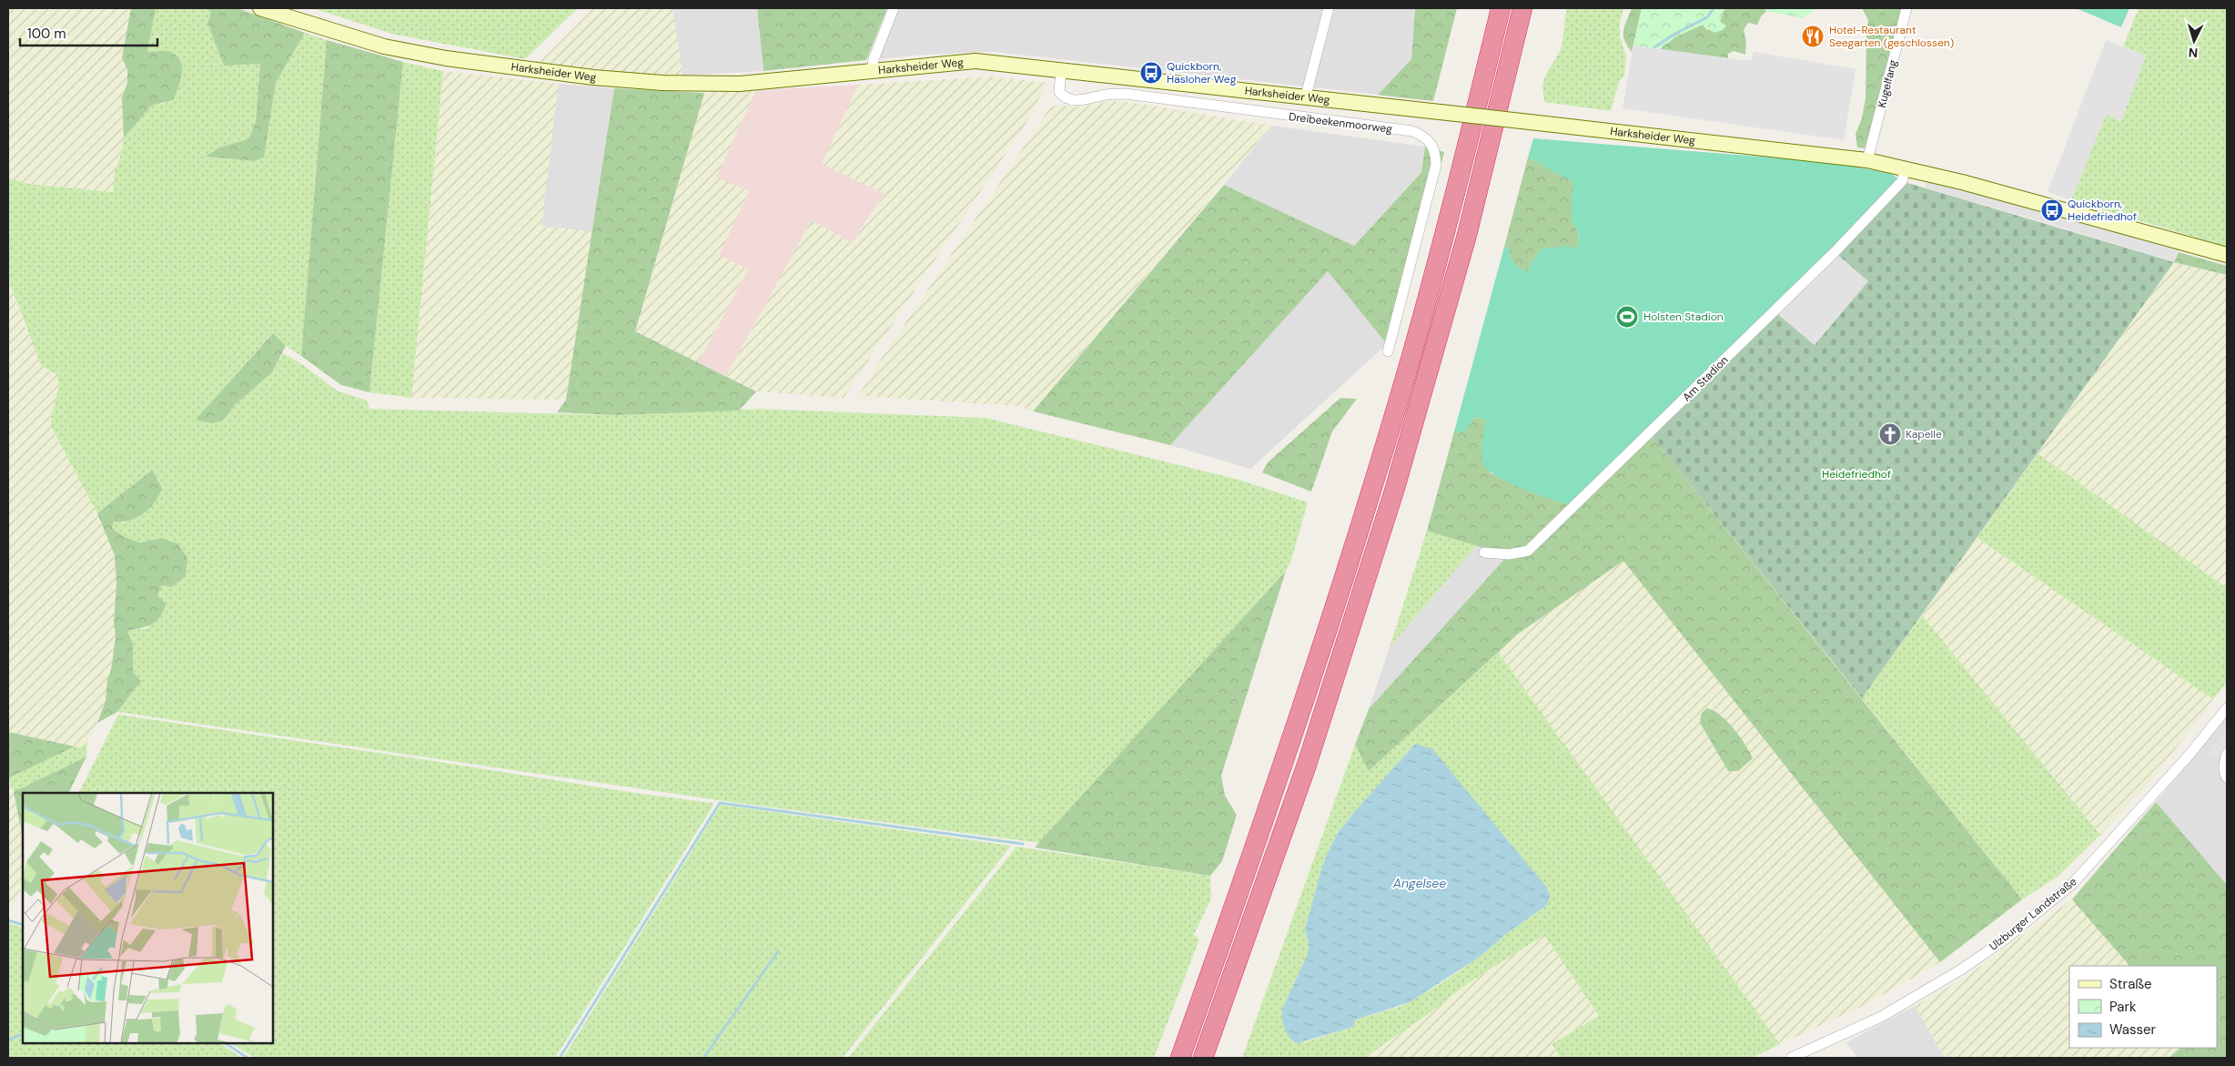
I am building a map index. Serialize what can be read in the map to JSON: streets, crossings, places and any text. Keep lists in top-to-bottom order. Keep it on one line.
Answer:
{"streets":{"main road":["Harksheider Weg"],"street":["Kugelfang","Dreibeekenmoorweg","Am Stadion","Ulzburger Landstraße"]},"crossings":[["Harksheider Weg","Kugelfang"],["Harksheider Weg","Dreibeekenmoorweg"],["Harksheider Weg","Am Stadion"]],"water":["Angelsee"],"parks":["Heidefriedhof"],"places":{"restaurant":["Hotel-Restaurant Seegarten (geschlossen)"],"bus stop":["Quickborn, Hasloher Weg","Quickborn, Heidefriedhof"],"sports":["Holsten Stadion"],"church":["Kapelle"]},"legend":["Straße","Park","Wasser"],"scale_bar":"100 m","north":"bottom"}
